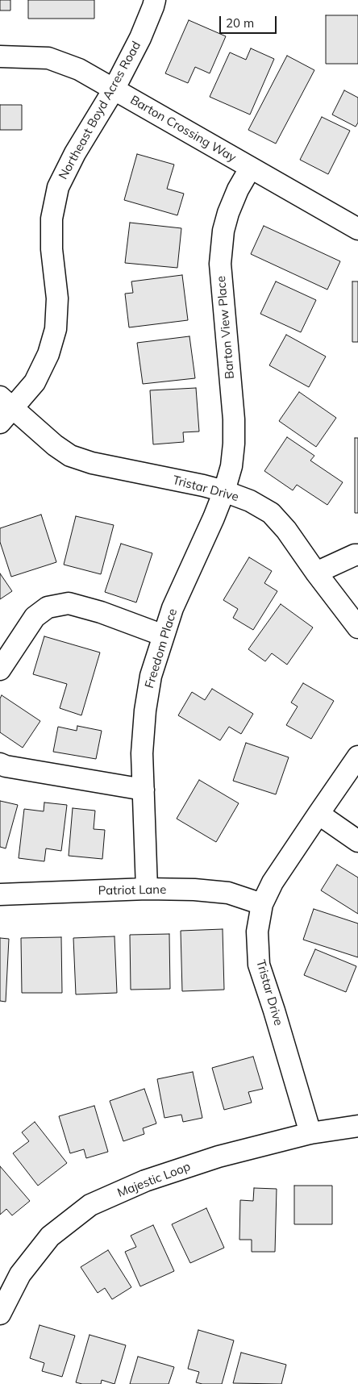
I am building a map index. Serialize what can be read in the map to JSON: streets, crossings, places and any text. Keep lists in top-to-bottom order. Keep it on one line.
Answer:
{"streets":{"street":["Northeast Boyd Acres Road","Barton Crossing Way","Barton View Place","Tristar Drive","Freedom Place","Patriot Lane","Majestic Loop"]},"crossings":[["Northeast Boyd Acres Road","Barton Crossing Way"],["Northeast Boyd Acres Road","Tristar Drive"],["Barton Crossing Way","Barton View Place"],["Barton View Place","Tristar Drive"],["Barton View Place","Freedom Place"],["Tristar Drive","Freedom Place"],["Tristar Drive","Patriot Lane"],["Tristar Drive","Majestic Loop"],["Freedom Place","Patriot Lane"]],"scale_bar":"20 m"}
